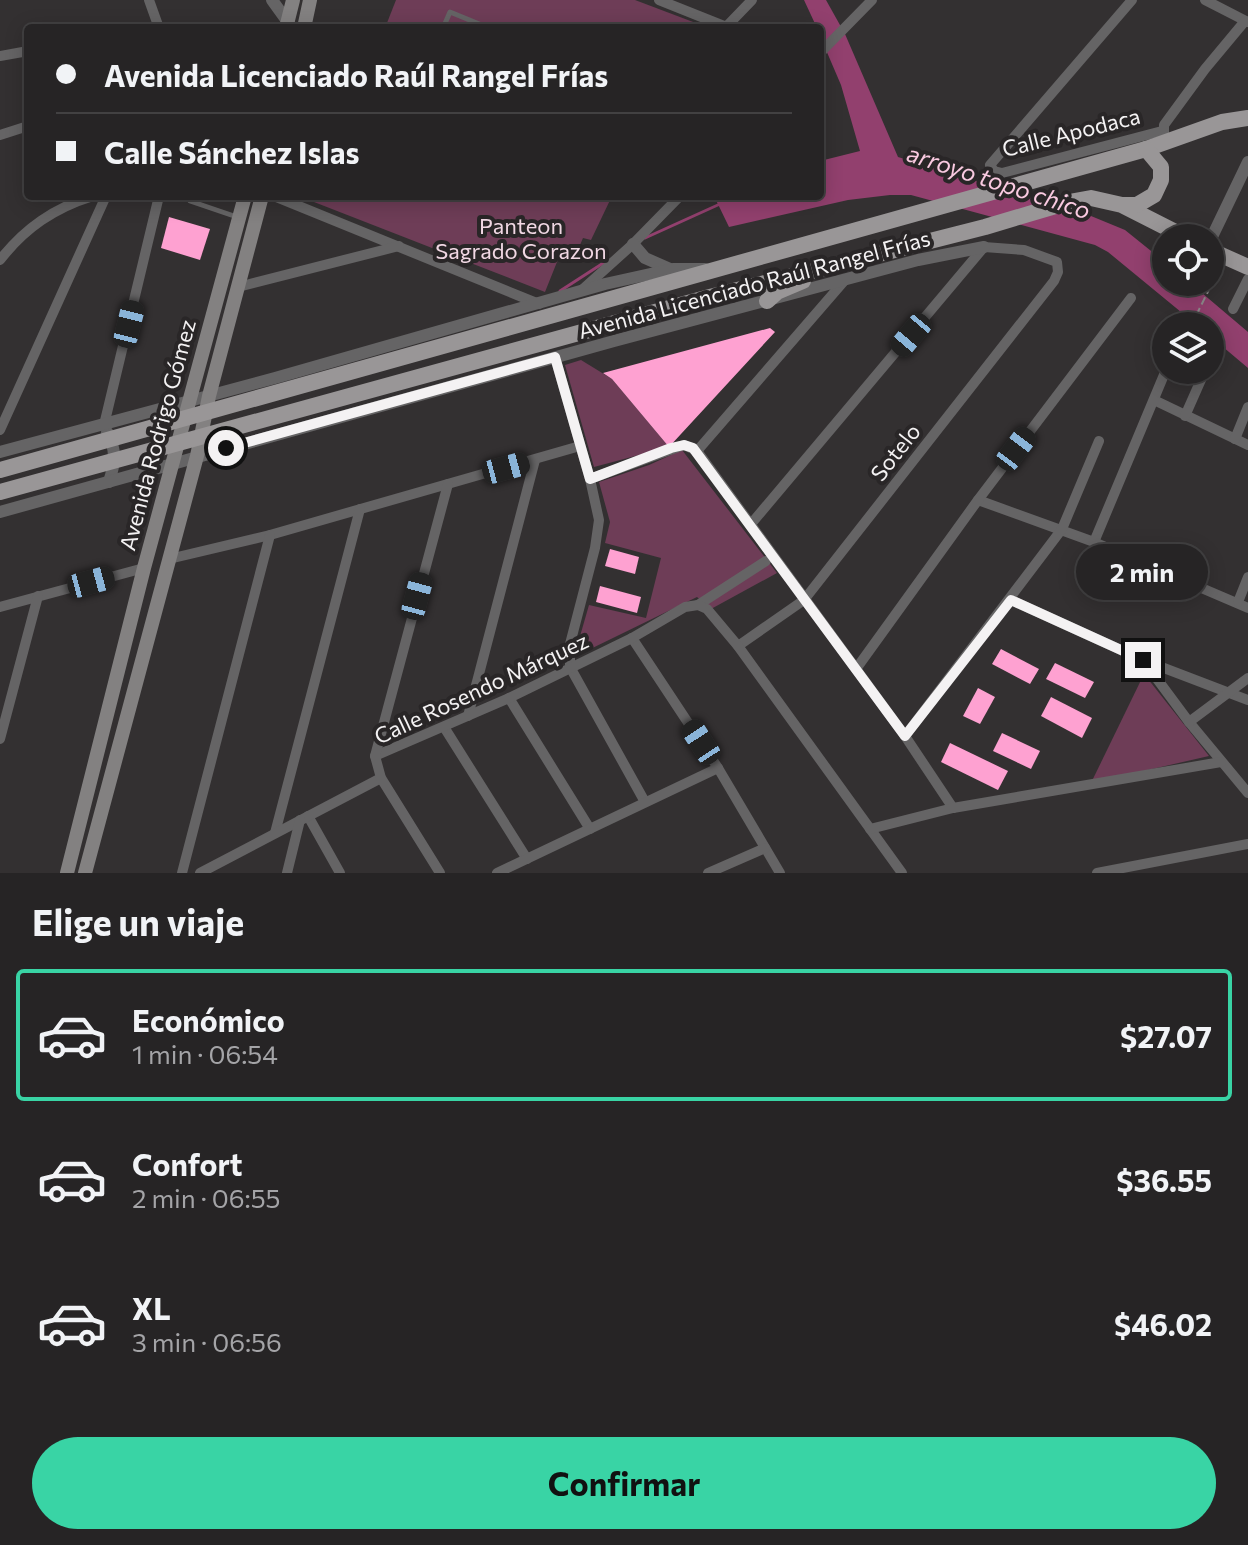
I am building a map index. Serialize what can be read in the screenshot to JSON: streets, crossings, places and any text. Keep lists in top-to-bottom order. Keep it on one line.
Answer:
{"streets":{"main road":["Calle Apodaca","Avenida Rodrigo Gómez"],"street":["Avenida Licenciado Raúl Rangel Frías","Sotelo","Calle Rosendo Márquez"]},"crossings":[["Calle Apodaca","Avenida Licenciado Raúl Rangel Frías"],["Avenida Licenciado Raúl Rangel Frías","Avenida Rodrigo Gómez"],["Avenida Licenciado Raúl Rangel Frías","Sotelo"]],"water":["arroyo topo chico"],"parks":["Panteon Sagrado Corazon"],"page":{"banner":["Avenida Licenciado Raúl Rangel Frías","Calle Sánchez Islas"],"bubble":"2 min","heading":"Elige un viaje","list":[{"name":"Económico","note":"1 min · 06:54","value":"$27.07"},{"name":"Confort","note":"2 min · 06:55","value":"$36.55"},{"name":"XL","note":"3 min · 06:56","value":"$46.02"}],"buttons":"Confirmar"}}
